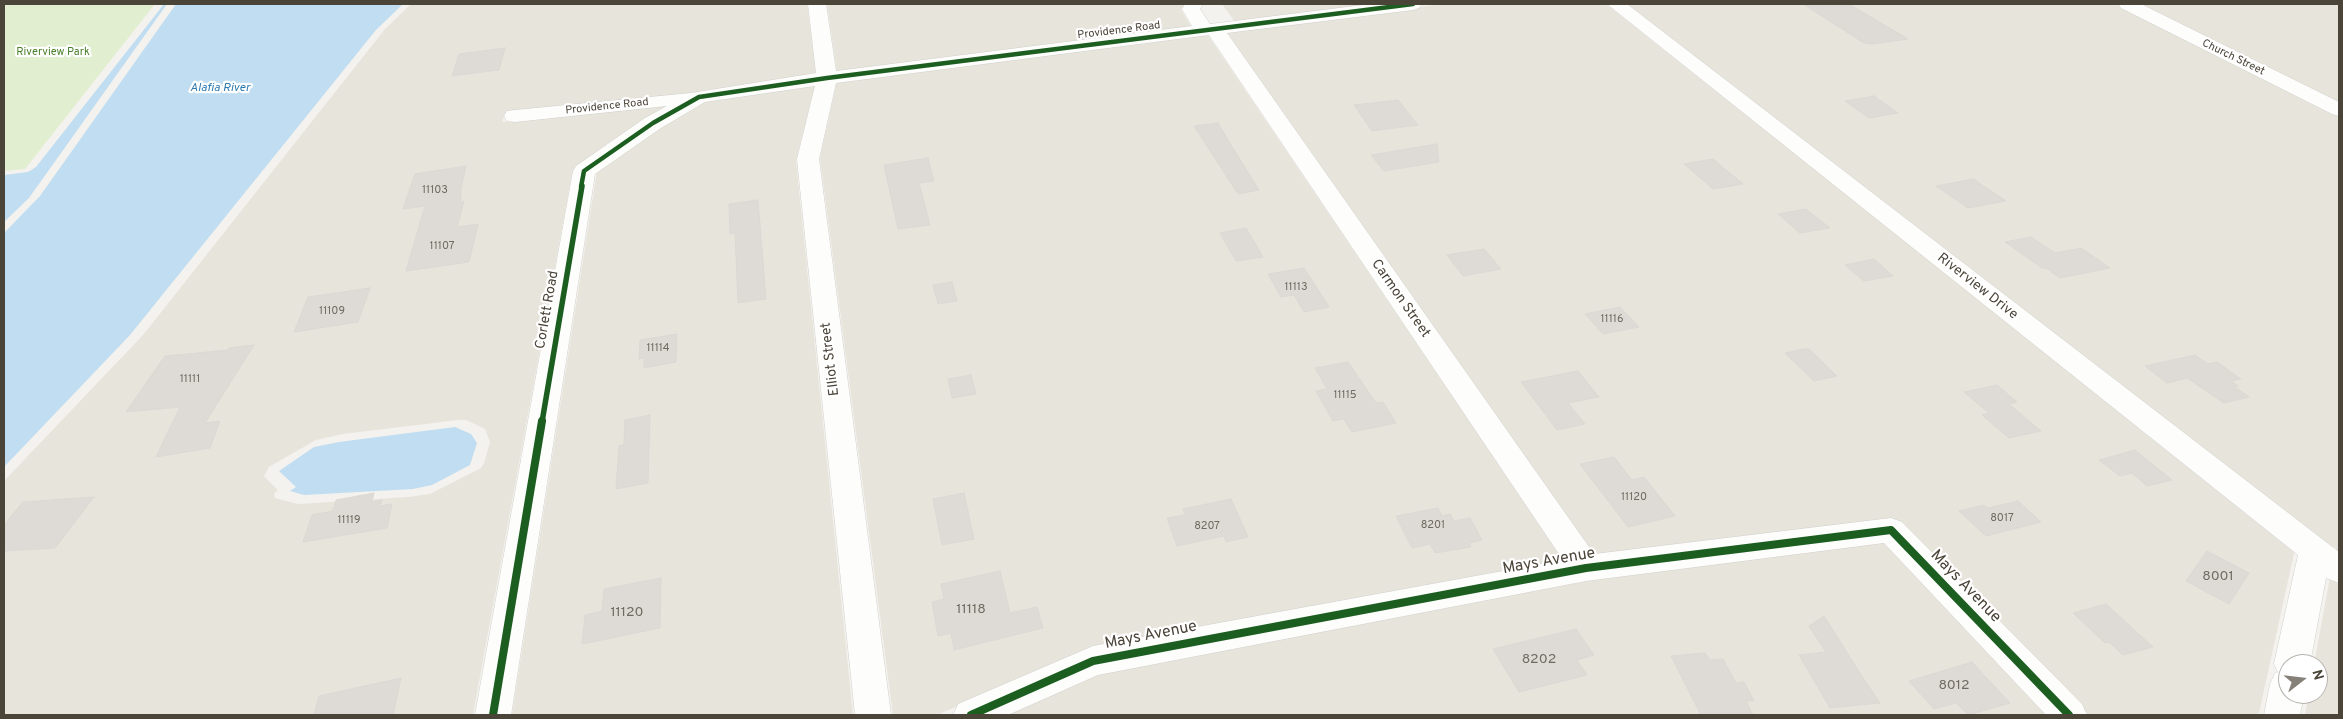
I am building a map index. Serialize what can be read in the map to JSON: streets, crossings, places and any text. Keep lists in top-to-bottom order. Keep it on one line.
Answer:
{"streets":{"street":["Providence Road","Church Street","Riverview Drive","Carmon Street","Corlett Road","Elliot Street","Mays Avenue"]},"crossings":[["Providence Road","Carmon Street"],["Providence Road","Corlett Road"],["Providence Road","Elliot Street"],["Carmon Street","Mays Avenue"],["Corlett Road","Elliot Street"]],"water":["Alafia River"],"parks":["Riverview Park"],"house_numbers":["11103","11107","11113","11109","11116","11114","11111","11115","11120","8017","11119","8201","8207","8001","11118","11120","8202","8012"],"north":"right"}
